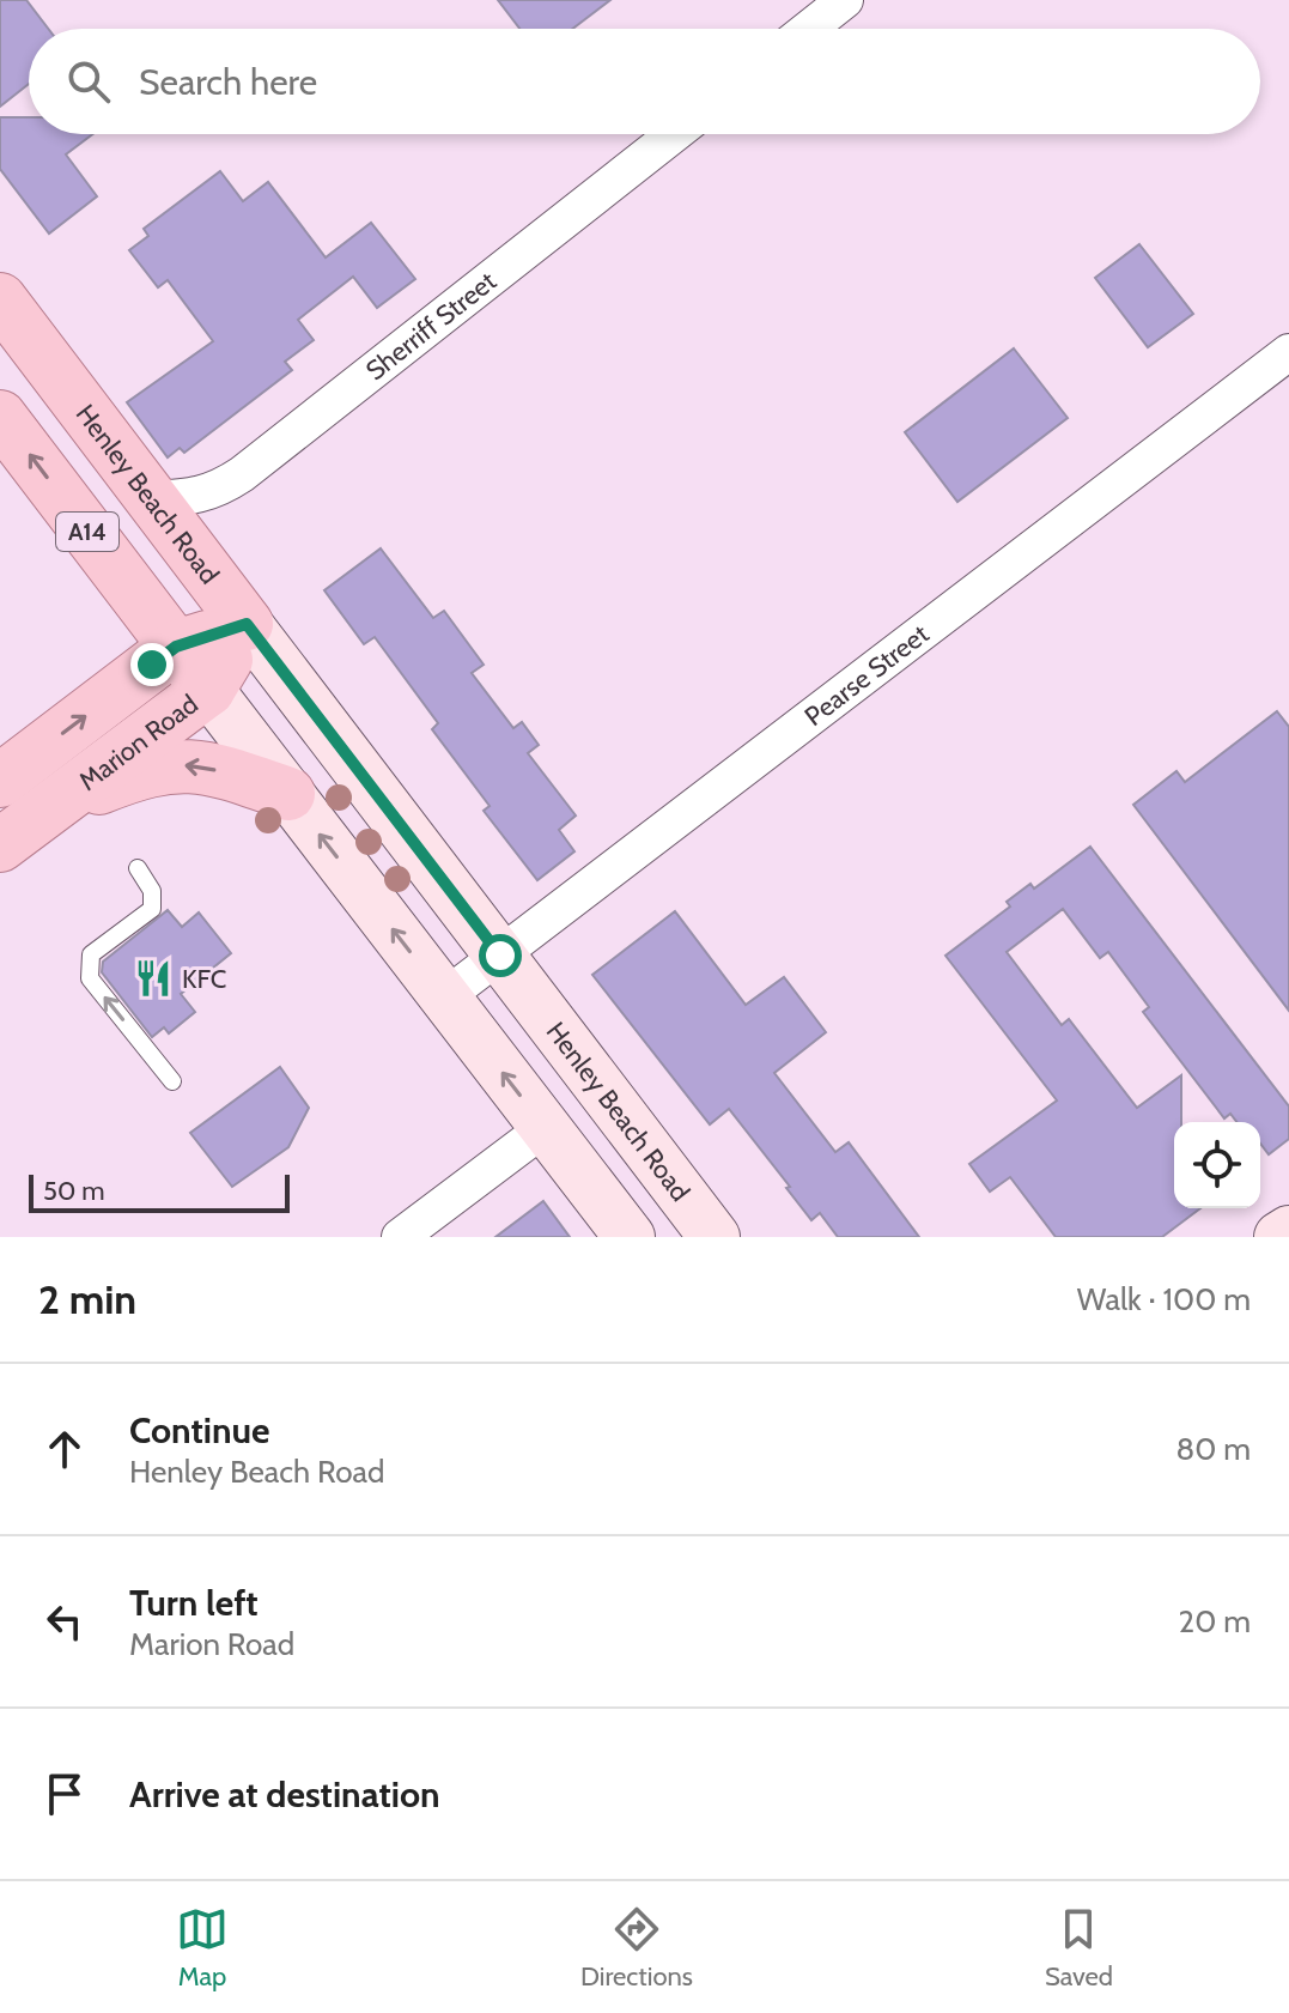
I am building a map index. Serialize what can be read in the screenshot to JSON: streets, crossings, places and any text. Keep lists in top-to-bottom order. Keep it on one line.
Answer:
{"streets":{"main road":["Henley Beach Road","A14","Marion Road"],"street":["Sherriff Street","Pearse Street"]},"crossings":[["Sherriff Street","Henley Beach Road"],["Henley Beach Road","Pearse Street"],["Henley Beach Road","Marion Road"],["A14","Marion Road"]],"places":{"restaurant":["KFC"]},"scale_bar":"50 m","page":{"search":"Search here","scale":"50 m","heading":["2 min","Walk · 100 m"],"list":[["Continue","Henley Beach Road","80 m"],["Turn left","Marion Road","20 m"],"Arrive at destination"],"nav":["Map","Directions","Saved"]}}
